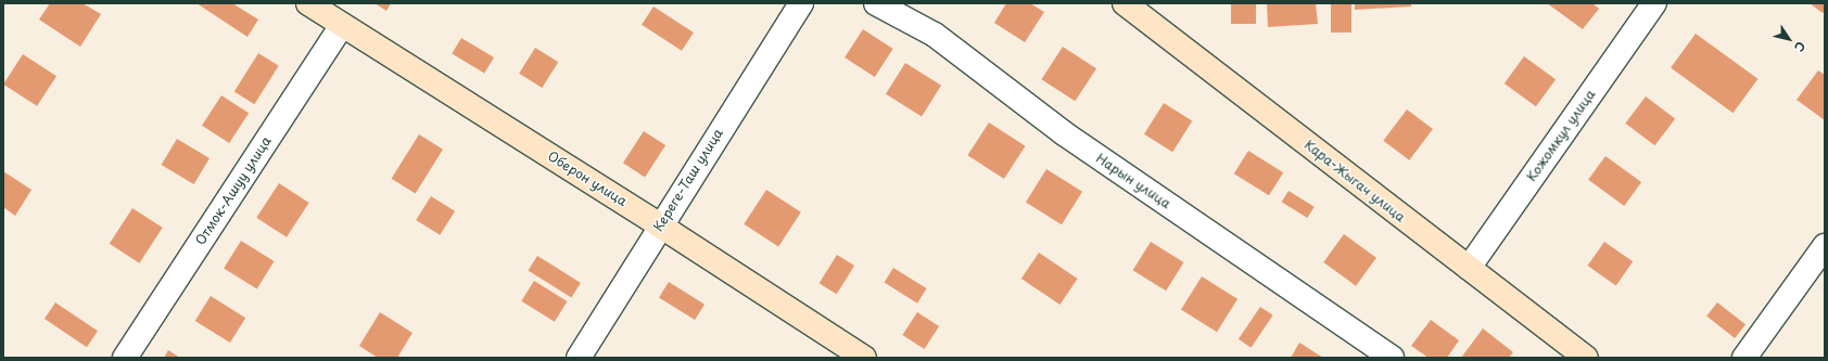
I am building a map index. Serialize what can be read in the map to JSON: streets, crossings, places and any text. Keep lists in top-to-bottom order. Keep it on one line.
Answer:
{"streets":{"street":["Кожомкул улица","Оберон улица","Кереге-Таш улица","Нарын улица","Кара-Жыгач улица","Отмок-Ашуу улица"]},"crossings":[["Кожомкул улица","Кара-Жыгач улица"],["Оберон улица","Кереге-Таш улица"],["Оберон улица","Отмок-Ашуу улица"]],"north":"bottom right"}
